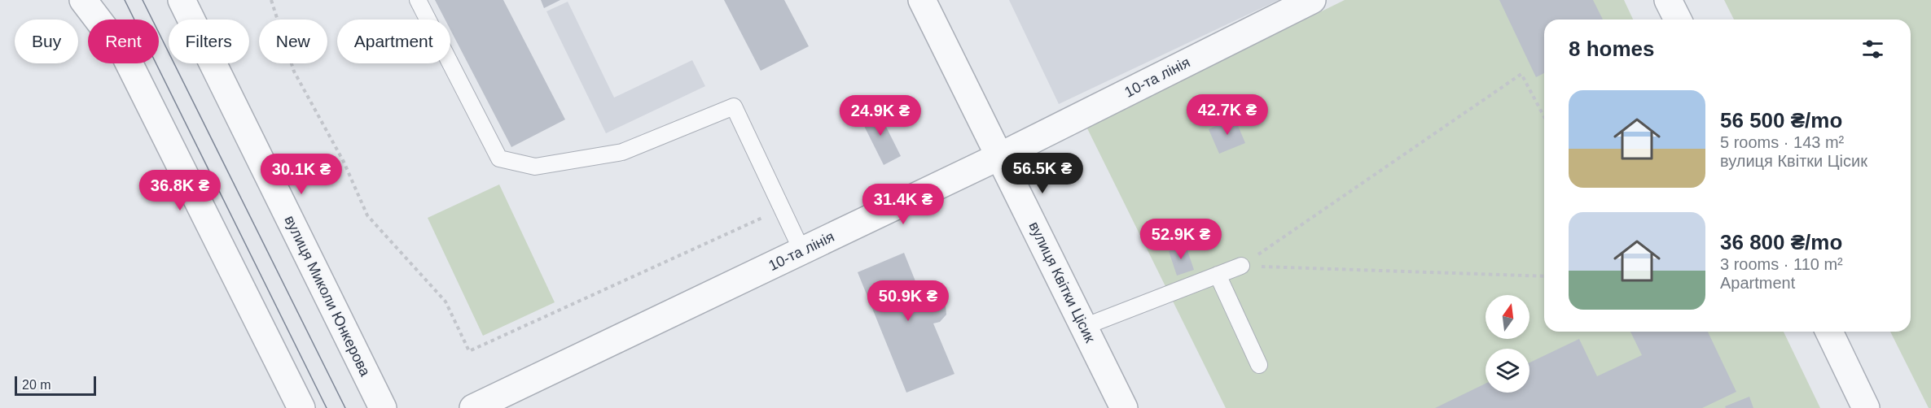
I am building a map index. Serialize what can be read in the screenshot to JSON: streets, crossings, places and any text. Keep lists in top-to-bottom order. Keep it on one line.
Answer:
{"streets":{"street":["10-та лінія","вулиця Квітки Цісик","вулиця Миколи Юнкерова"]},"crossings":[["10-та лінія","вулиця Квітки Цісик"]],"scale_bar":"20 m","north":"top","page":{"chip":["Buy","Rent","Filters","New","Apartment"],"heading":"8 homes","list":[{"name":"56 500 ₴/mo","note":"5 rooms · 143 m² · вулиця Квітки Цісик"},{"name":"36 800 ₴/mo","note":"3 rooms · 110 m² · Apartment"}],"price":["42.7K ₴","24.9K ₴","56.5K ₴","30.1K ₴","36.8K ₴","31.4K ₴","52.9K ₴","50.9K ₴"],"scale":"20 m"}}
